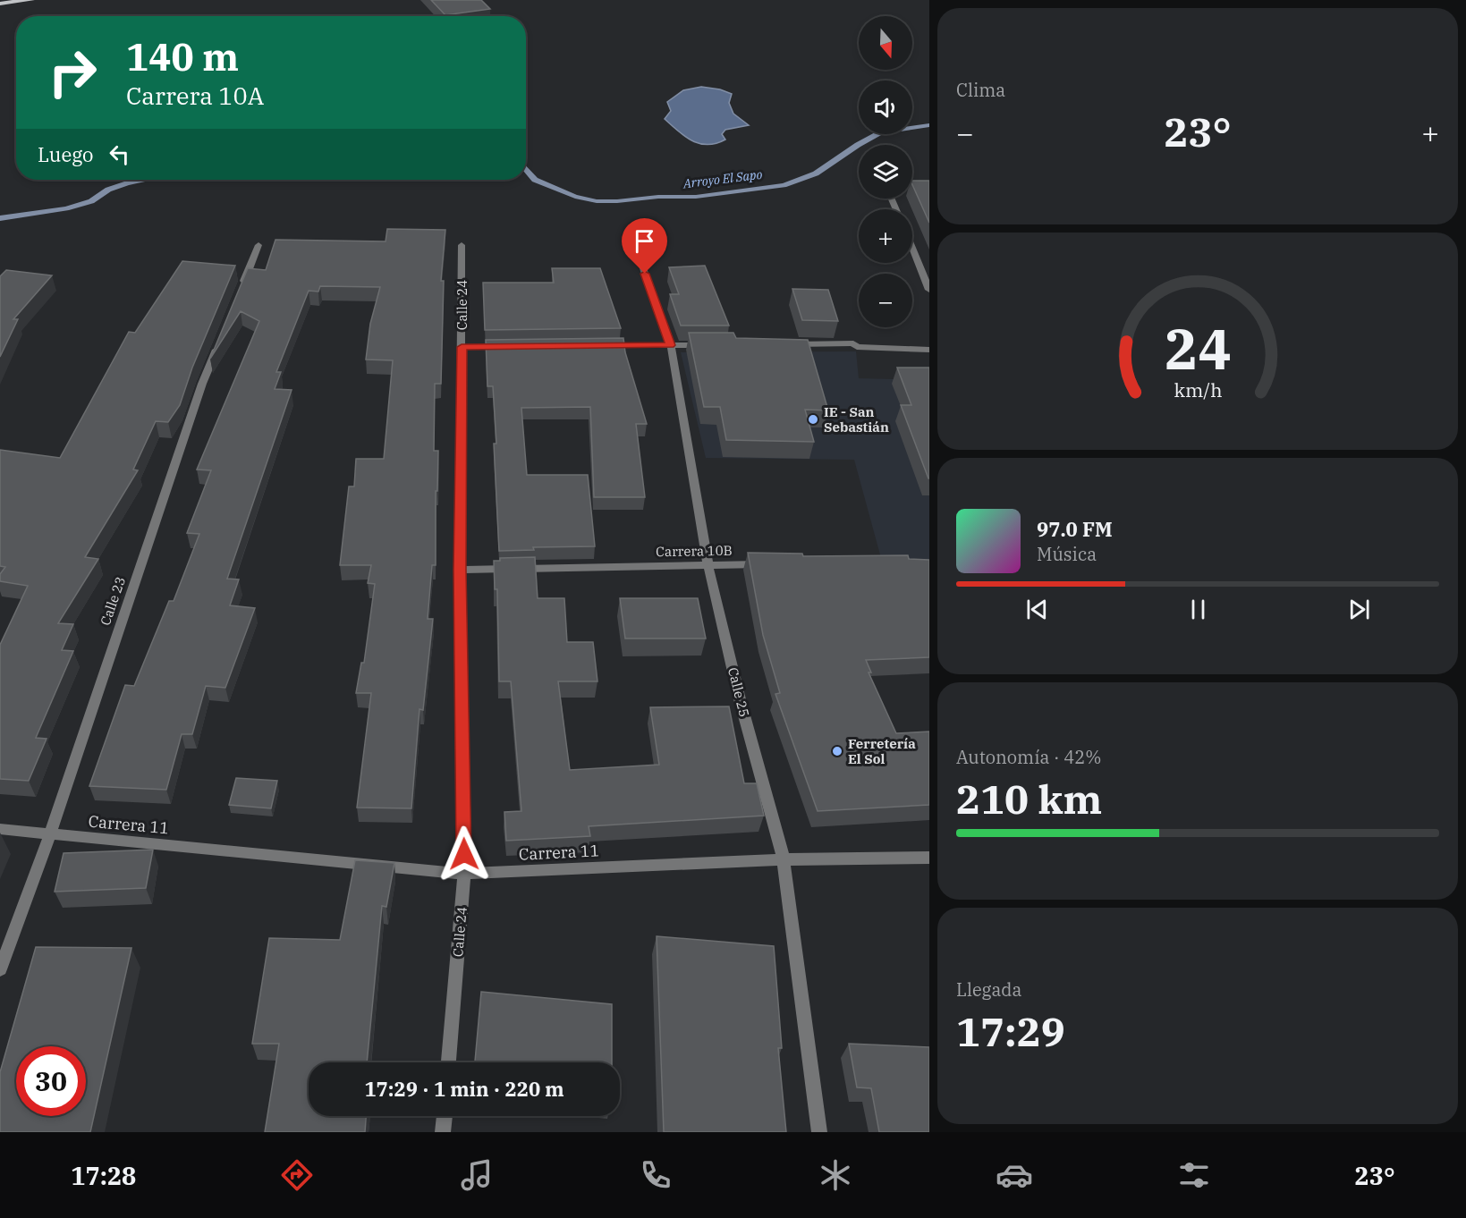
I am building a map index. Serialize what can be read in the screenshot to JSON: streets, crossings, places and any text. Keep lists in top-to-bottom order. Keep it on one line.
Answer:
{"streets":{"street":["Calle 24","Carrera 10B","Calle 23","Calle 25","Carrera 11"]},"crossings":[["Calle 24","Carrera 10B"],["Calle 24","Carrera 11"],["Carrera 10B","Calle 25"],["Calle 23","Carrera 11"],["Calle 25","Carrera 11"]],"water":["Arroyo El Sapo"],"places":["IE - San Sebastián","Ferretería El Sol"],"north":"bottom","page":{"tile":["Clima",["Autonomía · 42%","210 km"],["Llegada","17:29"]],"map_buttons":["+","−"],"turn":["140 m","Carrera 10A"],"heat":["−","23°","+"],"then":"Luego","song":["97.0 FM","Música"],"limit":"30","trip":"17:29 · 1 min · 220 m","tabs":["17:28","23°"],"gauge":["24","km/h"]}}
